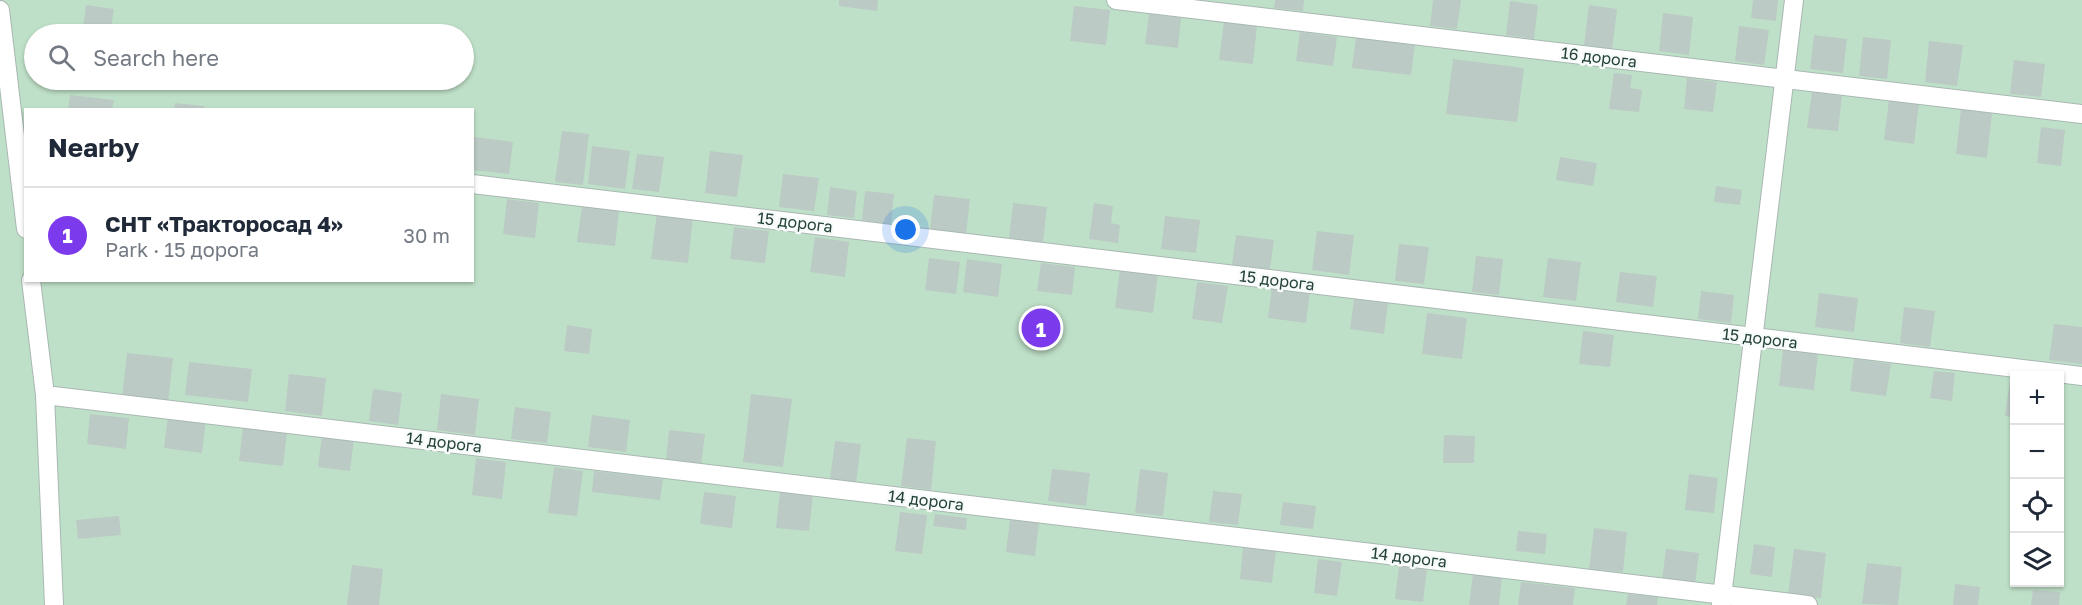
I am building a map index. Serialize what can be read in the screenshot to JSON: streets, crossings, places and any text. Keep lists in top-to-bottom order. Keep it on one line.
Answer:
{"streets":{"street":["16 дорога","15 дорога","14 дорога"]},"page":{"search":"Search here","heading":"Nearby","list":[{"mark":"1","name":"СНТ «Тракторосад 4»","note":"Park · 15 дорога","value":"30 m"}],"pins":"1","map_buttons":["+","−"]}}
